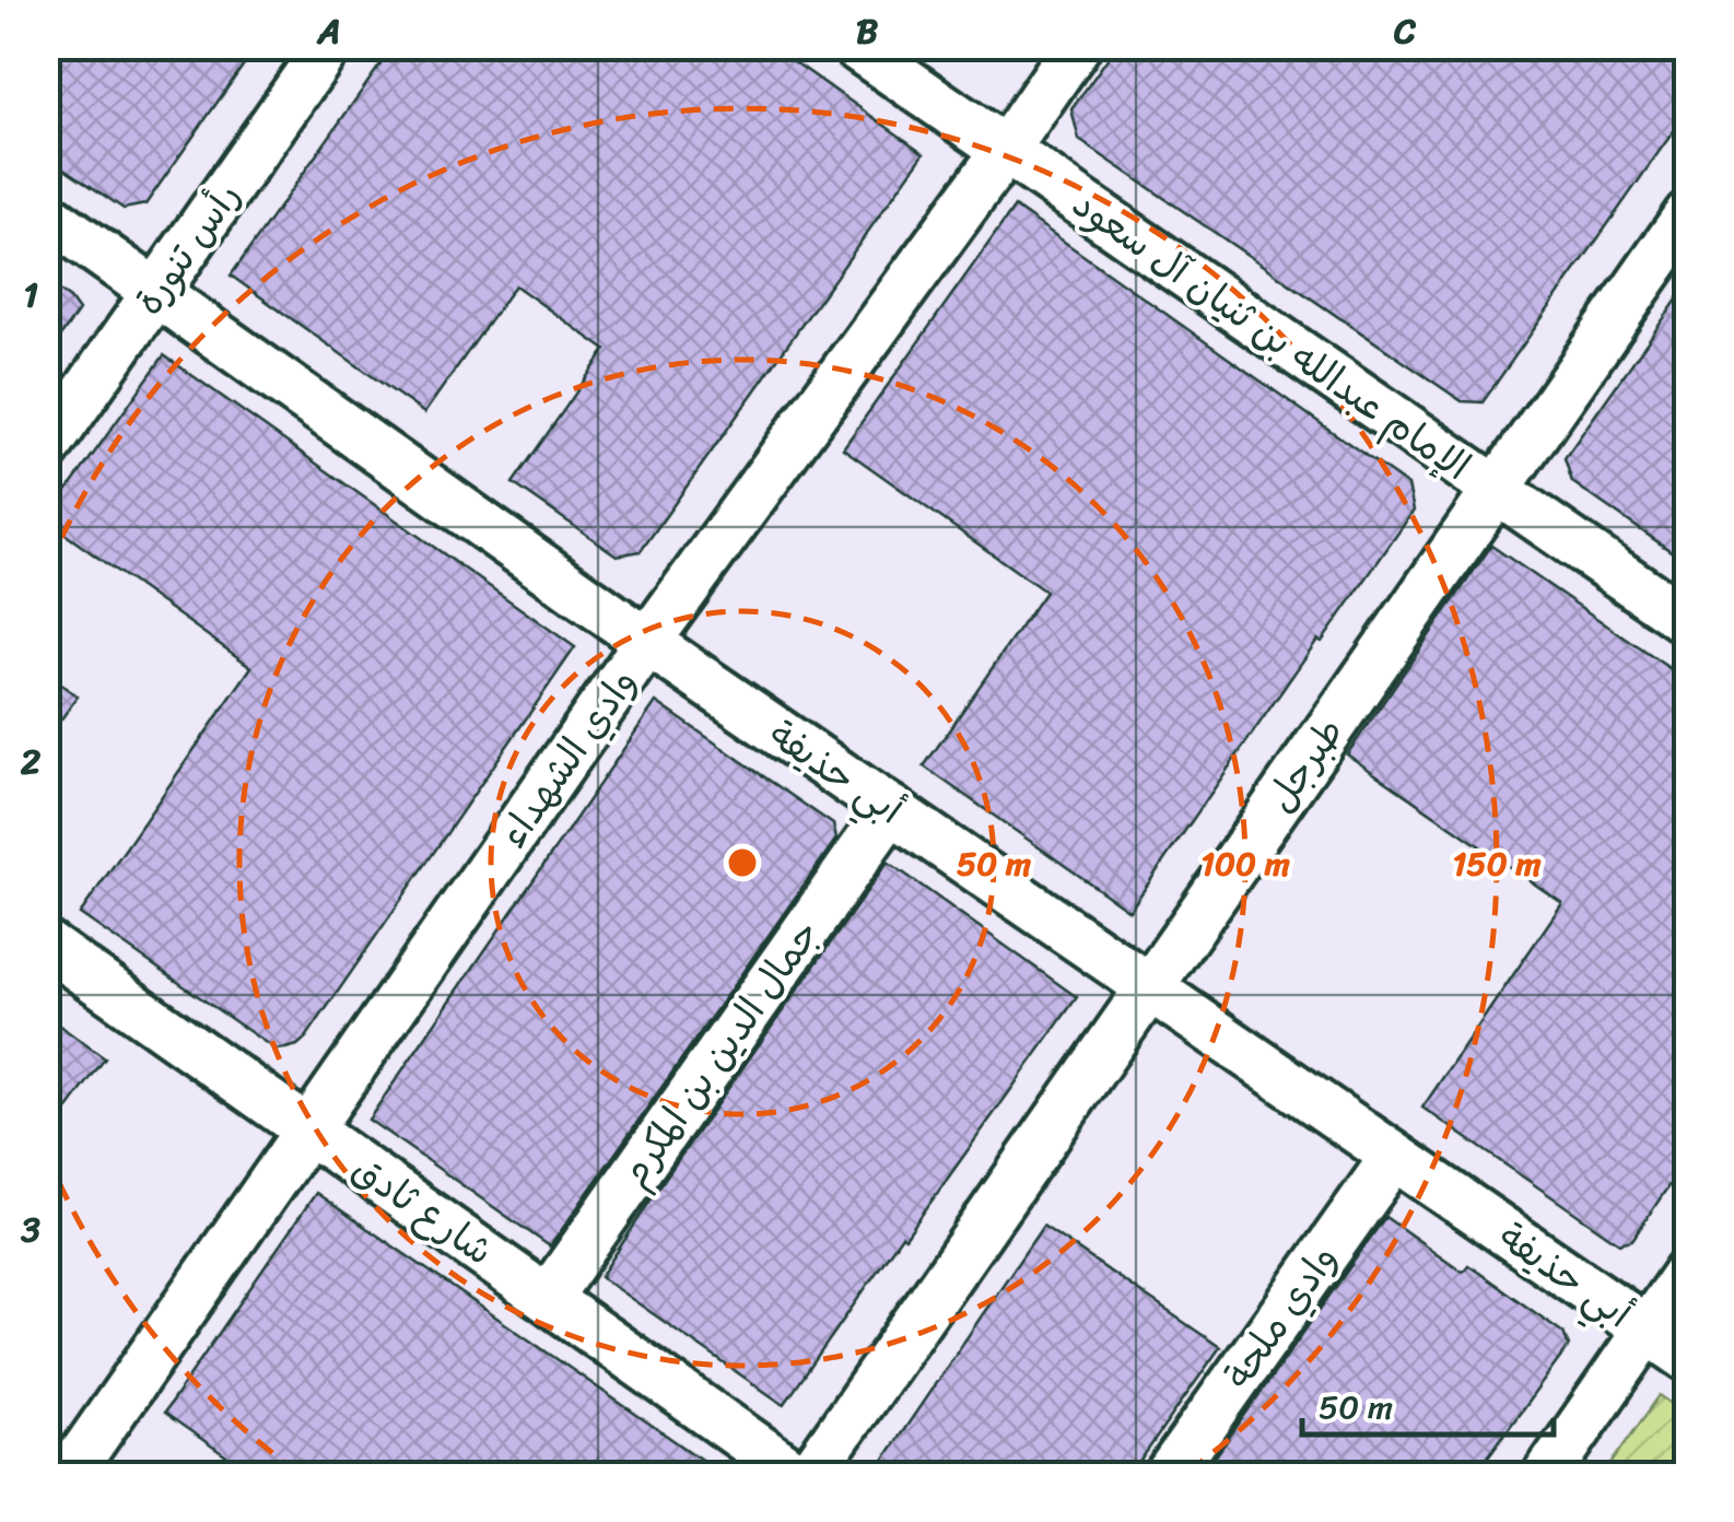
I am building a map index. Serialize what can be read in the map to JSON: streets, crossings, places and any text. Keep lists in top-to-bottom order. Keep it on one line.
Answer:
{"streets":{"street":["رأس تنورة","الإمام عبدالله بن ثنيان آل سعود","وادي الشهداء","طبرجل","أبي حذيفة","جمال الدين بن المكرم","شارع ثادق","وادي ملحة"]},"crossings":[["رأس تنورة","أبي حذيفة"],["الإمام عبدالله بن ثنيان آل سعود","وادي الشهداء"],["الإمام عبدالله بن ثنيان آل سعود","طبرجل"],["وادي الشهداء","أبي حذيفة"],["وادي الشهداء","شارع ثادق"],["طبرجل","أبي حذيفة"],["أبي حذيفة","جمال الدين بن المكرم"],["أبي حذيفة","وادي ملحة"],["جمال الدين بن المكرم","شارع ثادق"]],"scale_bar":"50 m","grid":{"columns":["A","B","C"],"rows":["1","2","3"]},"rings":["50 m","100 m","150 m"]}
